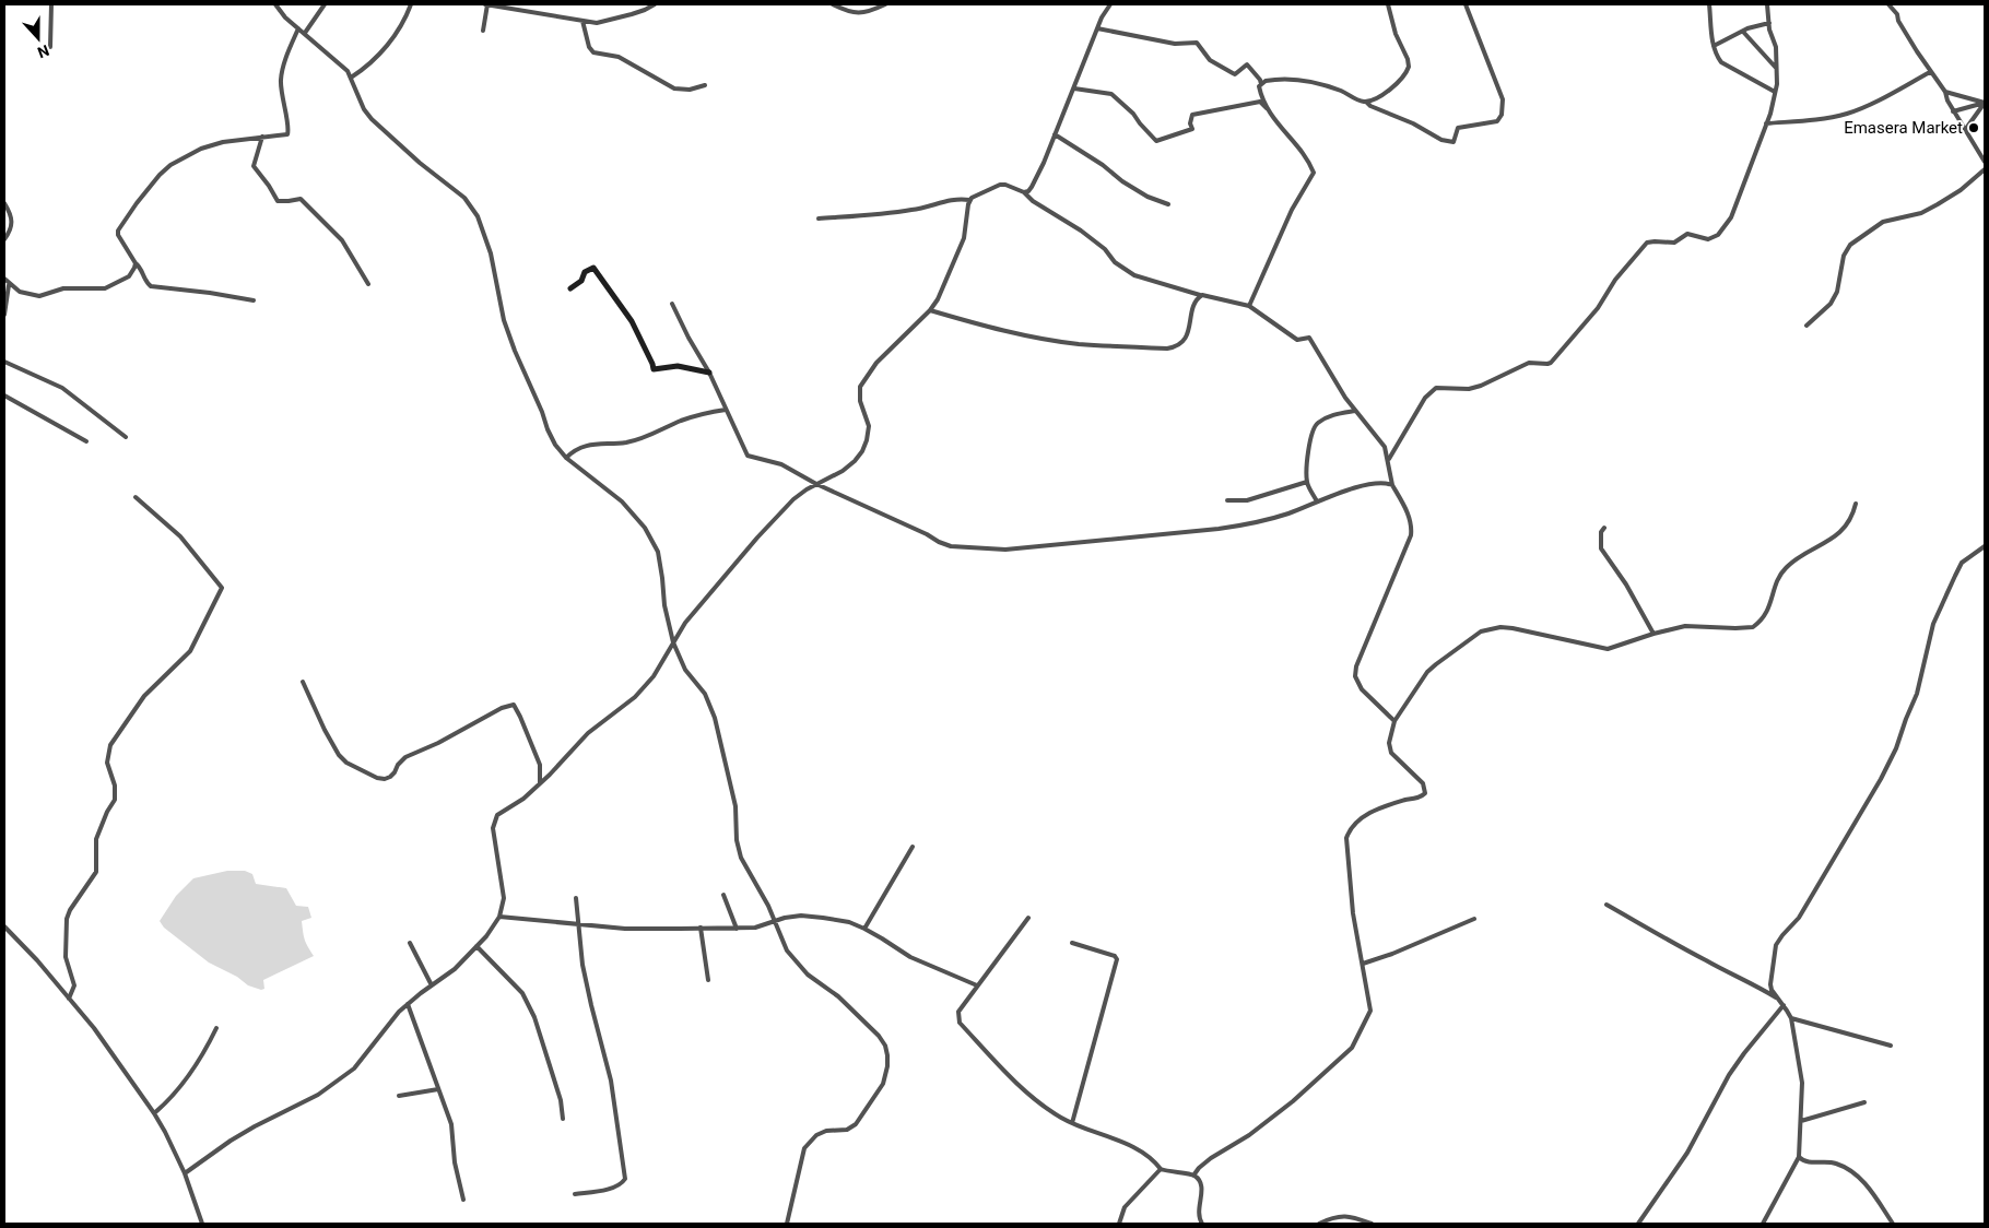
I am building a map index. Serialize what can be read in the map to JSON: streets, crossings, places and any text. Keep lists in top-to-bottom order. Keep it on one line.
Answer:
{"places":["Emasera Market"],"north":"bottom"}
